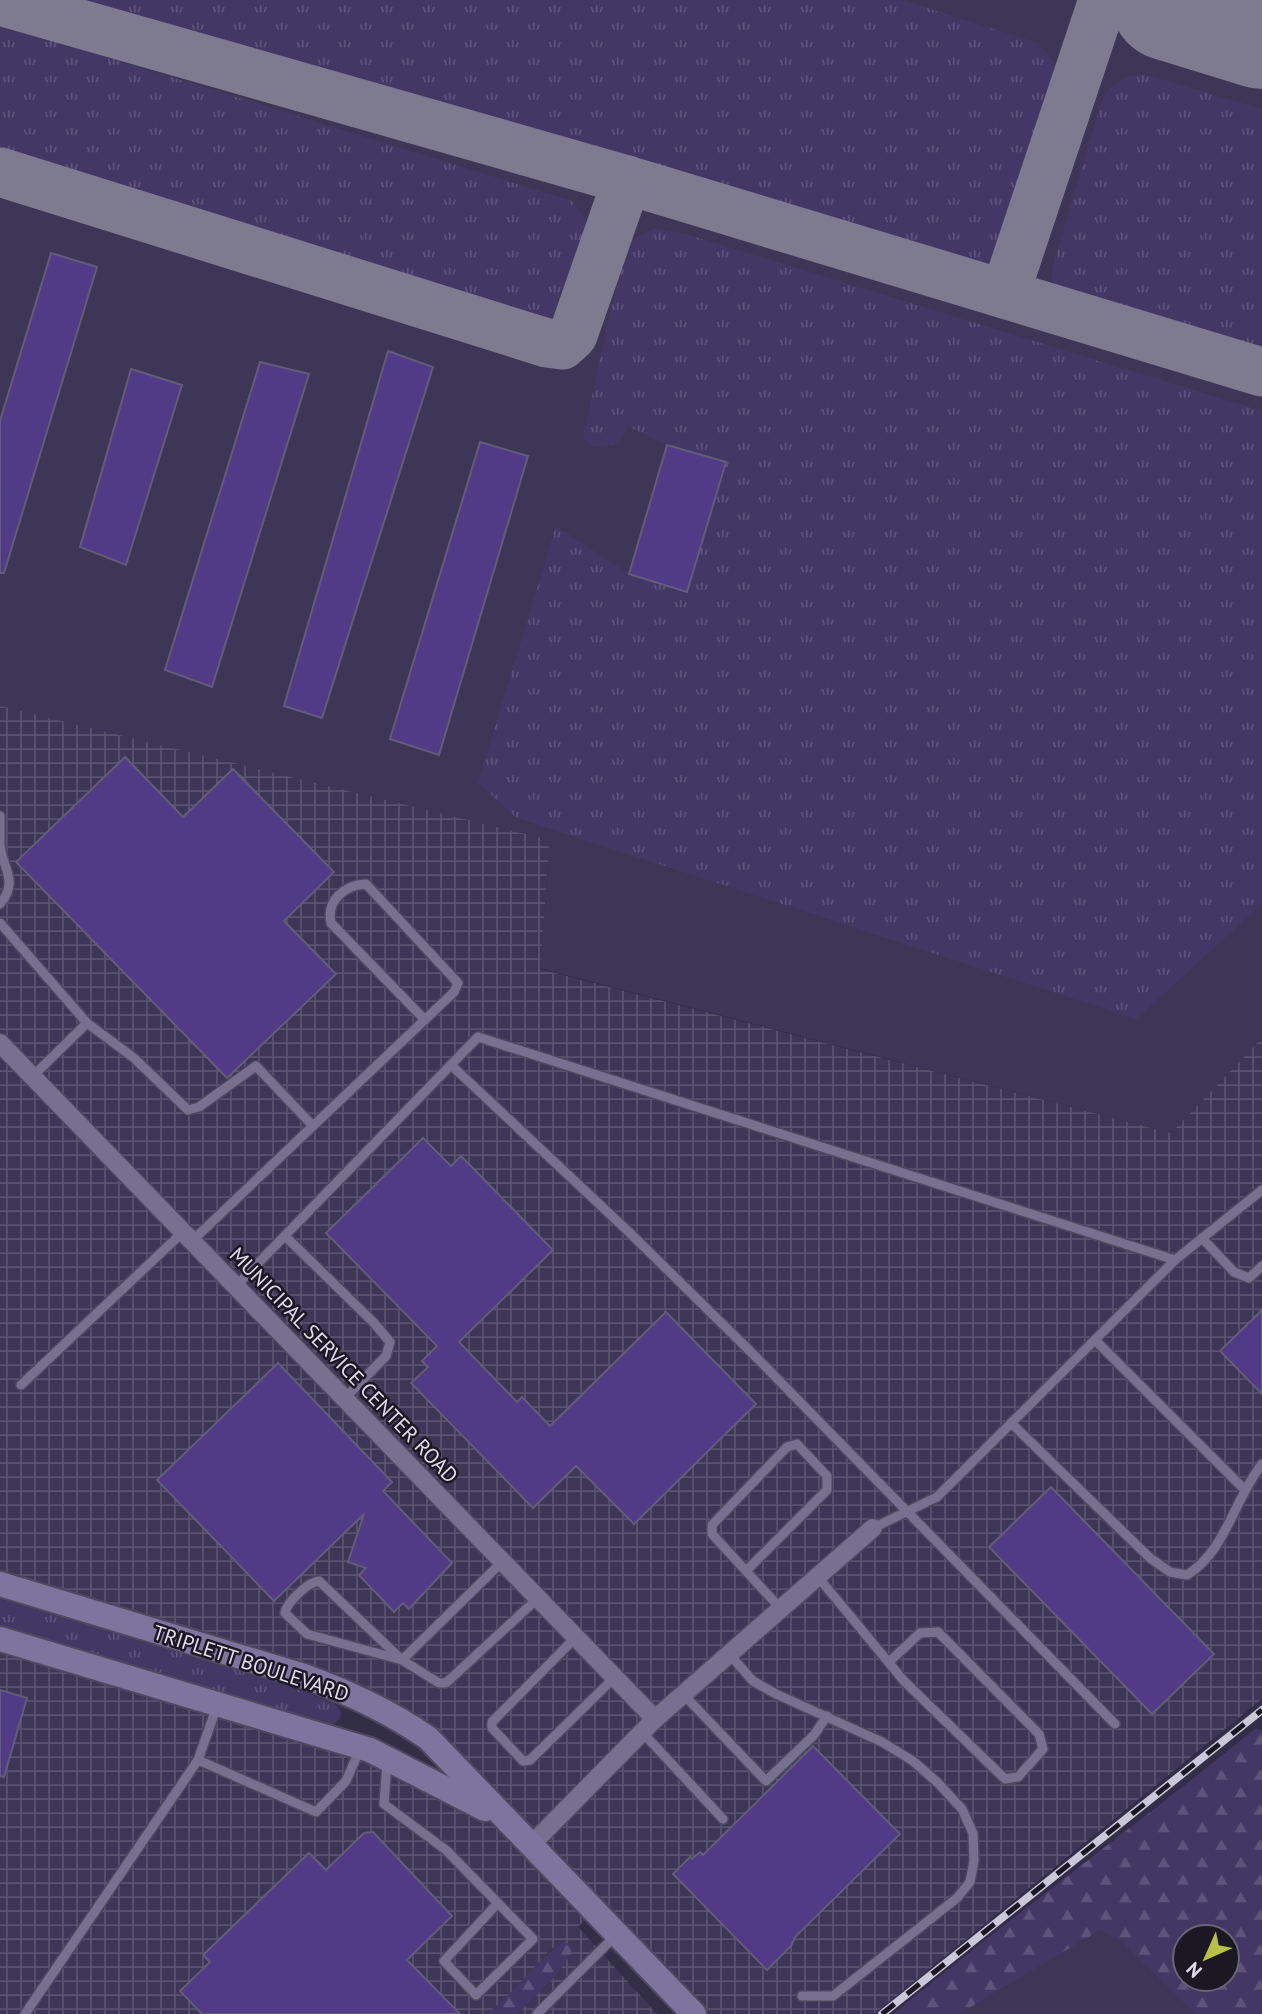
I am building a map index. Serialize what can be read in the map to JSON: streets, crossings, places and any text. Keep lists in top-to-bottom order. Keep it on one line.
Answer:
{"streets":{"main road":["TRIPLETT BOULEVARD"],"street":["MUNICIPAL SERVICE CENTER ROAD"]},"north":"bottom left"}
